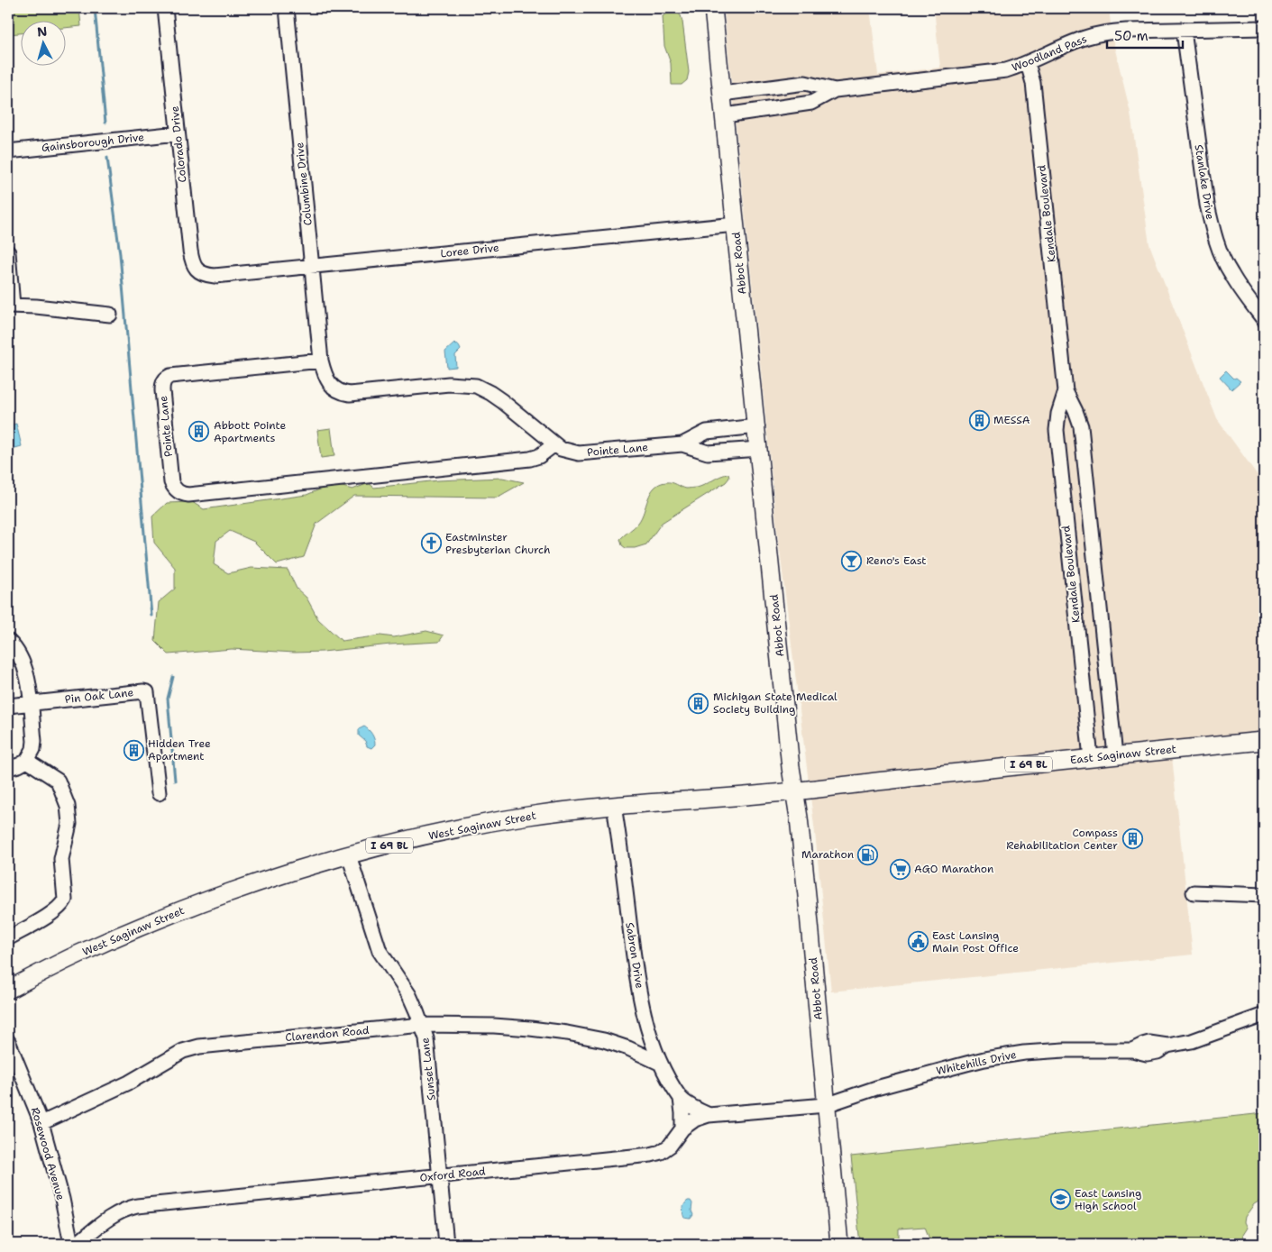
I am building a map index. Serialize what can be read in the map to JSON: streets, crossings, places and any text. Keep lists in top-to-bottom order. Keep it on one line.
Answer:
{"streets":{"main road":["Abbot Road","East Saginaw Street","I 69 BL","West Saginaw Street"],"street":["Woodland Pass","Gainsborough Drive","Colorado Drive","Stanlake Drive","Columbine Drive","Kendale Boulevard","Loree Drive","Pointe Lane","Pin Oak Lane","Sabron Drive","Clarendon Road","Whitehills Drive","Sunset Lane","Rosewood Avenue","Oxford Road"]},"crossings":[["Woodland Pass","Stanlake Drive"],["Woodland Pass","Kendale Boulevard"],["Woodland Pass","Abbot Road"],["Gainsborough Drive","Colorado Drive"],["Colorado Drive","Loree Drive"],["Columbine Drive","Loree Drive"],["Columbine Drive","Pointe Lane"],["Kendale Boulevard","East Saginaw Street"],["Loree Drive","Abbot Road"],["Abbot Road","East Saginaw Street"],["Abbot Road","West Saginaw Street"],["Abbot Road","Whitehills Drive"],["Abbot Road","Oxford Road"],["East Saginaw Street","West Saginaw Street"],["West Saginaw Street","Sabron Drive"],["West Saginaw Street","Sunset Lane"],["Sabron Drive","Clarendon Road"],["Sabron Drive","Oxford Road"],["Clarendon Road","Sunset Lane"],["Clarendon Road","Rosewood Avenue"],["Whitehills Drive","Oxford Road"],["Sunset Lane","Oxford Road"]],"places":{"building":["MESSA","Abbott Pointe Apartments","Michigan State Medical Society Building","Hidden Tree Apartment","Compass Rehabilitation Center"],"church":["Eastminster Presbyterian Church"],"bar":["Reno's East"],"fuel station":["Marathon"],"supermarket":["AGO Marathon"],"public building":["East Lansing Main Post Office"],"school or university":["East Lansing High School"]},"scale_bar":"50 m","north":"top"}
